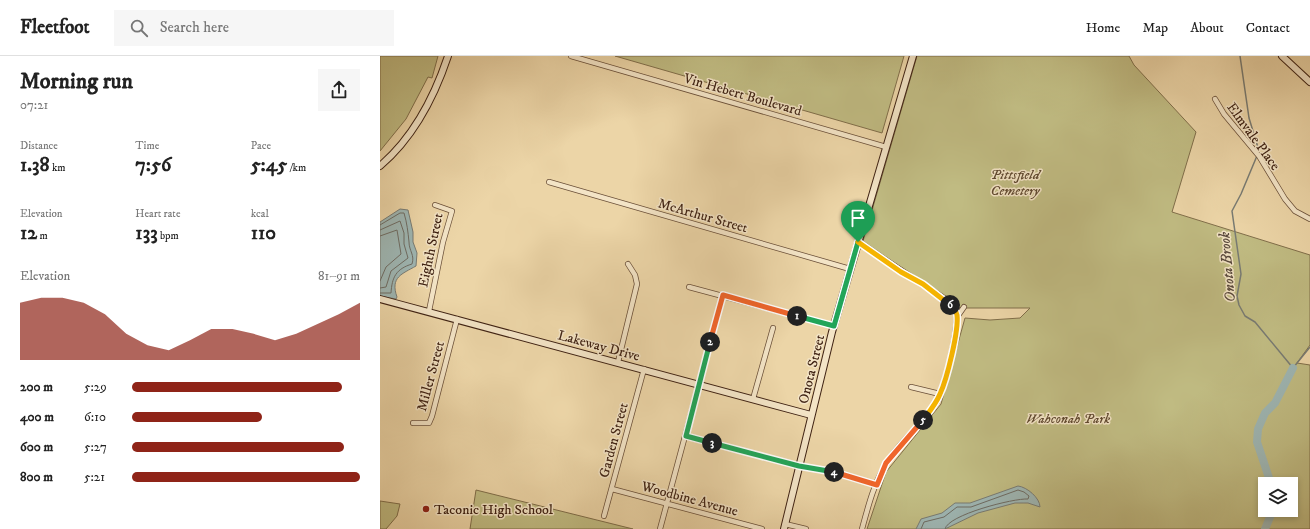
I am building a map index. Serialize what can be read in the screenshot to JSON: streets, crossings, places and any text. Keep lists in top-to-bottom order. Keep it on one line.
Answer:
{"streets":{"street":["Vin Hebert Boulevard","Elmvale Place","McArthur Street","Eighth Street","Lakeway Drive","Onota Street","Miller Street","Garden Street","Woodbine Avenue"]},"crossings":[["Vin Hebert Boulevard","Onota Street"],["McArthur Street","Onota Street"],["Eighth Street","Lakeway Drive"],["Lakeway Drive","Onota Street"],["Lakeway Drive","Miller Street"],["Lakeway Drive","Garden Street"],["Garden Street","Woodbine Avenue"]],"water":["Onota Brook"],"parks":["Pittsfield Cemetery","Wahconah Park"],"places":["Taconic High School"],"page":{"header":"Fleetfoot","search":"Search here","nav":["Home","Map","About","Contact"],"heading":["Morning run","07:21"],"stats":[["Distance","1.38 km"],["Time","7:56"],["Pace","5:45 /km"],["Elevation","12 m"],["Heart rate","133 bpm"],["kcal","110"]],"chart":["Elevation","81–91 m"],"pins":["6","1","2","5","3","4"],"list":[{"name":"200 m","note":"5:29"},{"name":"400 m","note":"6:10"},{"name":"600 m","note":"5:27"},{"name":"800 m","note":"5:21"}]}}
